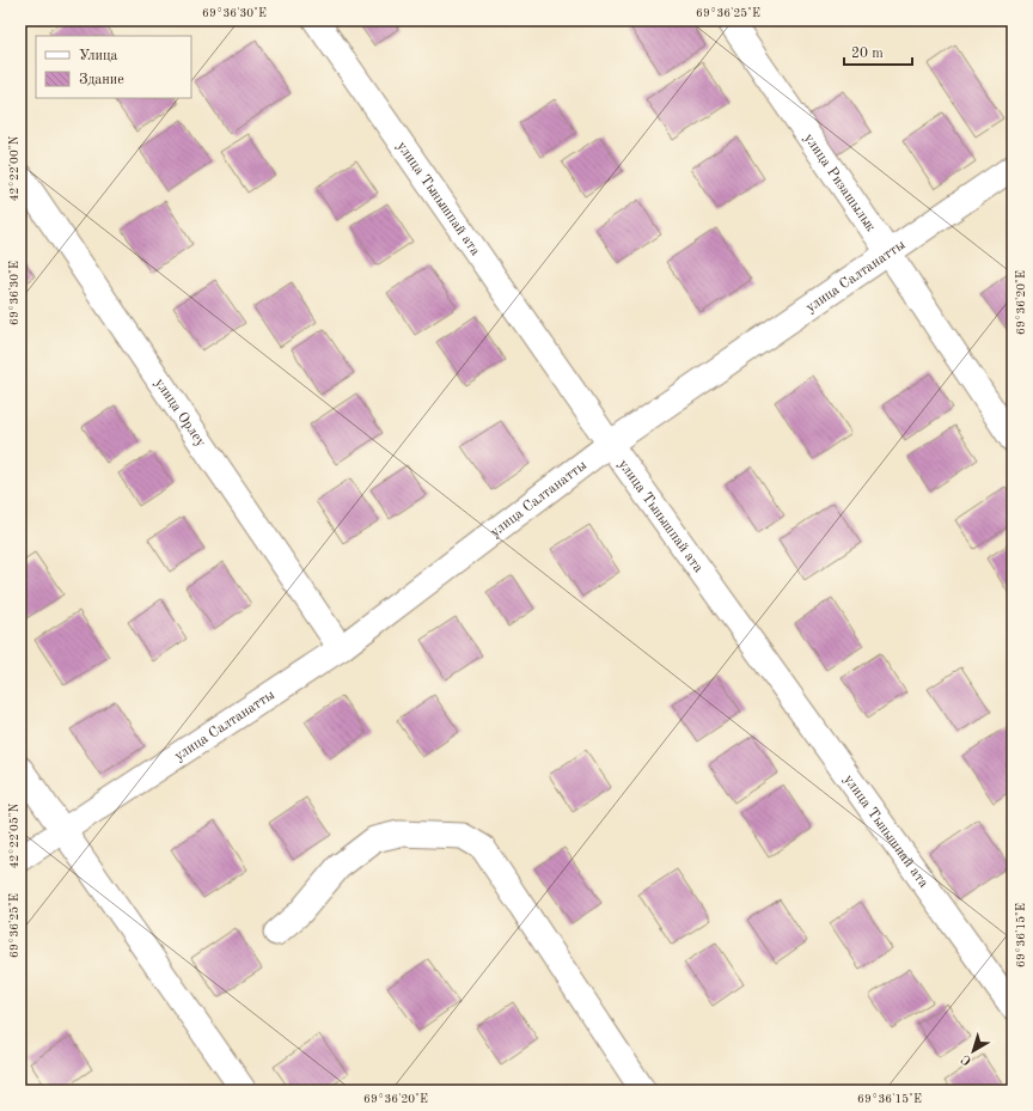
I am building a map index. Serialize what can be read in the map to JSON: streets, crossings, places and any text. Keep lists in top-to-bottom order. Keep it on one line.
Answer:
{"streets":{"street":["улица Ризашылык","улица Тынышпай ата","улица Салтанатты","улица Орлеу"]},"crossings":[["улица Ризашылык","улица Салтанатты"],["улица Тынышпай ата","улица Салтанатты"],["улица Салтанатты","улица Орлеу"]],"legend":["Улица","Здание"],"scale_bar":"20 m","north":"bottom left","coordinates":["69°36'30\"E","69°36'25\"E","42°22'00\"N","69°36'20\"E","42°22'05\"N","69°36'15\"E"]}
